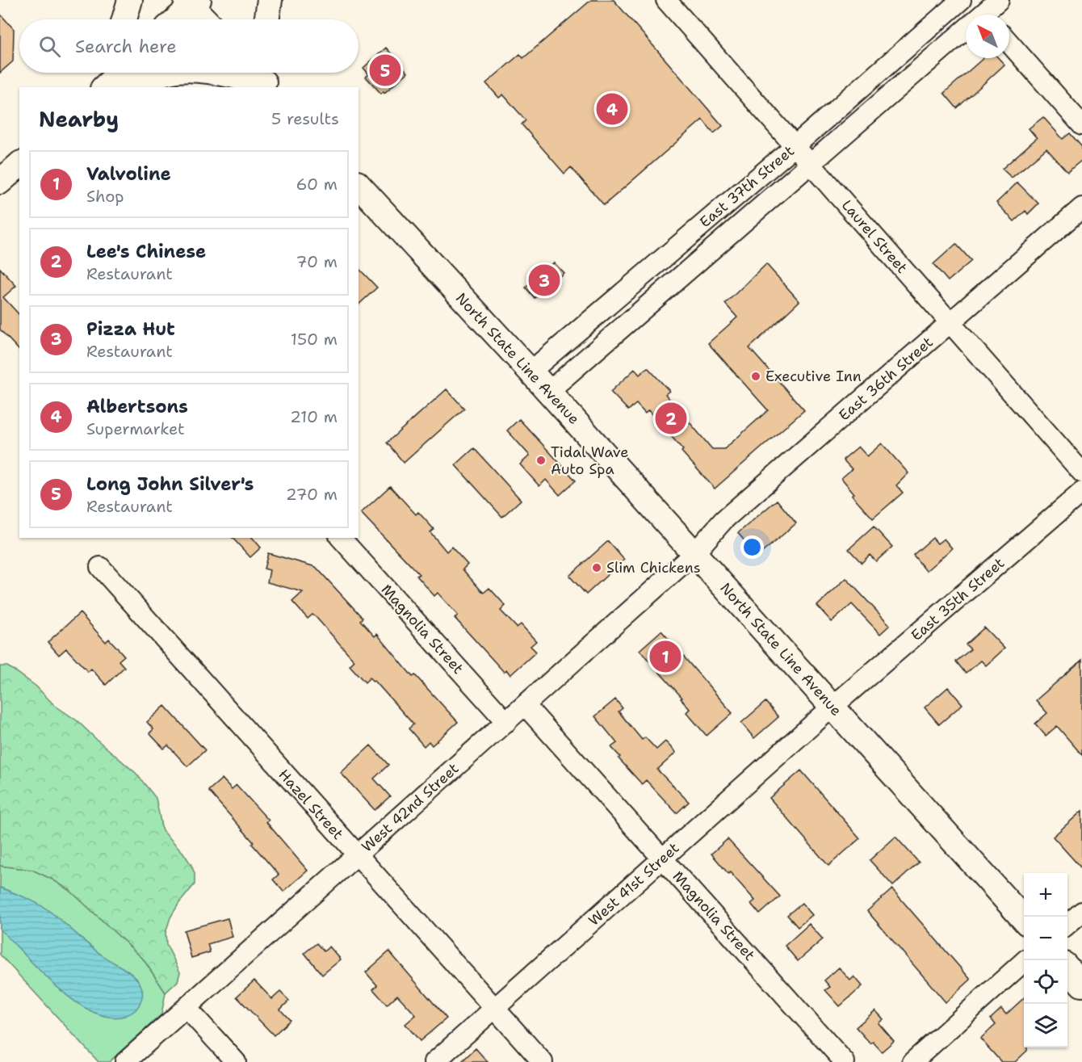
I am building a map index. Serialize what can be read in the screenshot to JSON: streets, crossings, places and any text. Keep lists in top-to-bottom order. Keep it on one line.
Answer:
{"streets":{"main road":["North State Line Avenue"],"street":["East 37th Street","Laurel Street","East 36th Street","East 35th Street","Magnolia Street","Hazel Street","West 42nd Street","West 41st Street"]},"crossings":[["East 37th Street","Laurel Street"],["East 37th Street","North State Line Avenue"],["Laurel Street","East 36th Street"],["North State Line Avenue","East 36th Street"],["North State Line Avenue","East 35th Street"],["North State Line Avenue","West 42nd Street"],["North State Line Avenue","West 41st Street"],["East 36th Street","West 42nd Street"],["East 35th Street","West 41st Street"],["Magnolia Street","West 42nd Street"],["Magnolia Street","West 41st Street"],["Hazel Street","West 42nd Street"],["Hazel Street","West 41st Street"]],"places":["Executive Inn","Tidal Wave Auto Spa","Slim Chickens"],"north":"top left","page":{"search":"Search here","pins":["5","4","3","2","1"],"heading":["Nearby","5 results"],"list":[{"mark":"1","name":"Valvoline","note":"Shop","value":"60 m"},{"mark":"2","name":"Lee's Chinese","note":"Restaurant","value":"70 m"},{"mark":"3","name":"Pizza Hut","note":"Restaurant","value":"150 m"},{"mark":"4","name":"Albertsons","note":"Supermarket","value":"210 m"},{"mark":"5","name":"Long John Silver's","note":"Restaurant","value":"270 m"}],"map_buttons":["+","−"]}}
